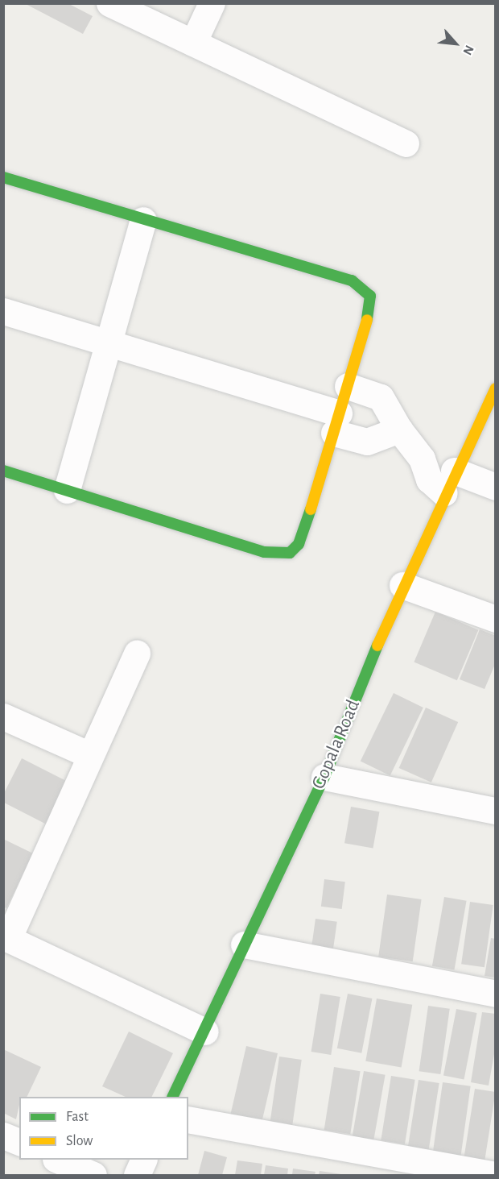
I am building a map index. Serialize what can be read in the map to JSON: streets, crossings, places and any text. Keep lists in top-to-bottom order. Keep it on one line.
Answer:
{"streets":{"street":["Gopala Road"]},"legend":["Fast","Slow"],"north":"bottom right"}
